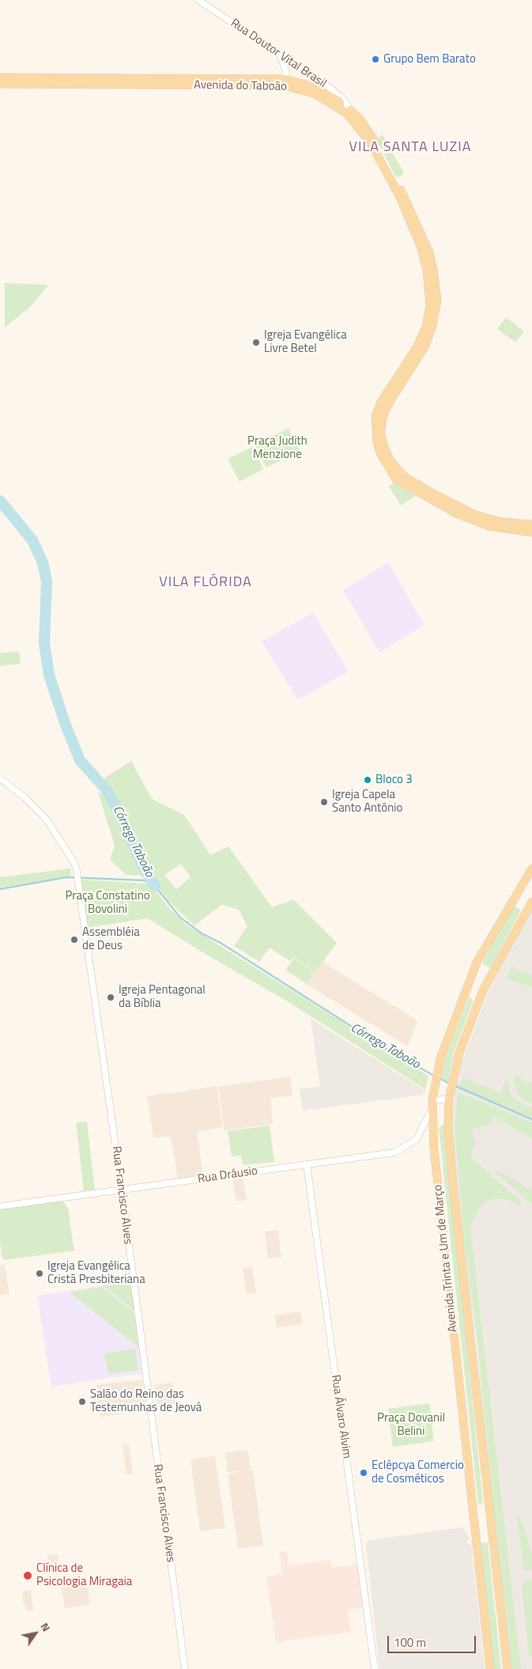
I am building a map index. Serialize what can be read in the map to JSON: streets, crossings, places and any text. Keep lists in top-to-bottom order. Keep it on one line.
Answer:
{"streets":{"main road":["Avenida do Taboão","Avenida Trinta e Um de Março"],"street":["Rua Doutor Vital Brasil","Rua Dráusio","Rua Francisco Alves","Rua Álvaro Alvim"]},"crossings":[["Rua Doutor Vital Brasil","Avenida do Taboão"],["Rua Dráusio","Rua Francisco Alves"],["Rua Dráusio","Avenida Trinta e Um de Março"],["Rua Dráusio","Rua Álvaro Alvim"]],"districts":["VILA SANTA LUZIA","VILA FLÓRIDA"],"water":["Córrego Taboão"],"parks":["Praça Judith Menzione","Praça Constatino Bovolini","Praça Dovanil Belini"],"places":["Grupo Bem Barato","Igreja Evangélica Livre Betel","Bloco 3","Igreja Capela Santo Antônio","Assembléia de Deus","Igreja Pentagonal da Bíblia","Igreja Evangélica Cristã Presbiteriana","Salão do Reino das Testemunhas de Jeová","Eclépcya Comercio de Cosméticos","Clínica de Psicologia Miragaia"],"scale_bar":"100 m","north":"top right"}
